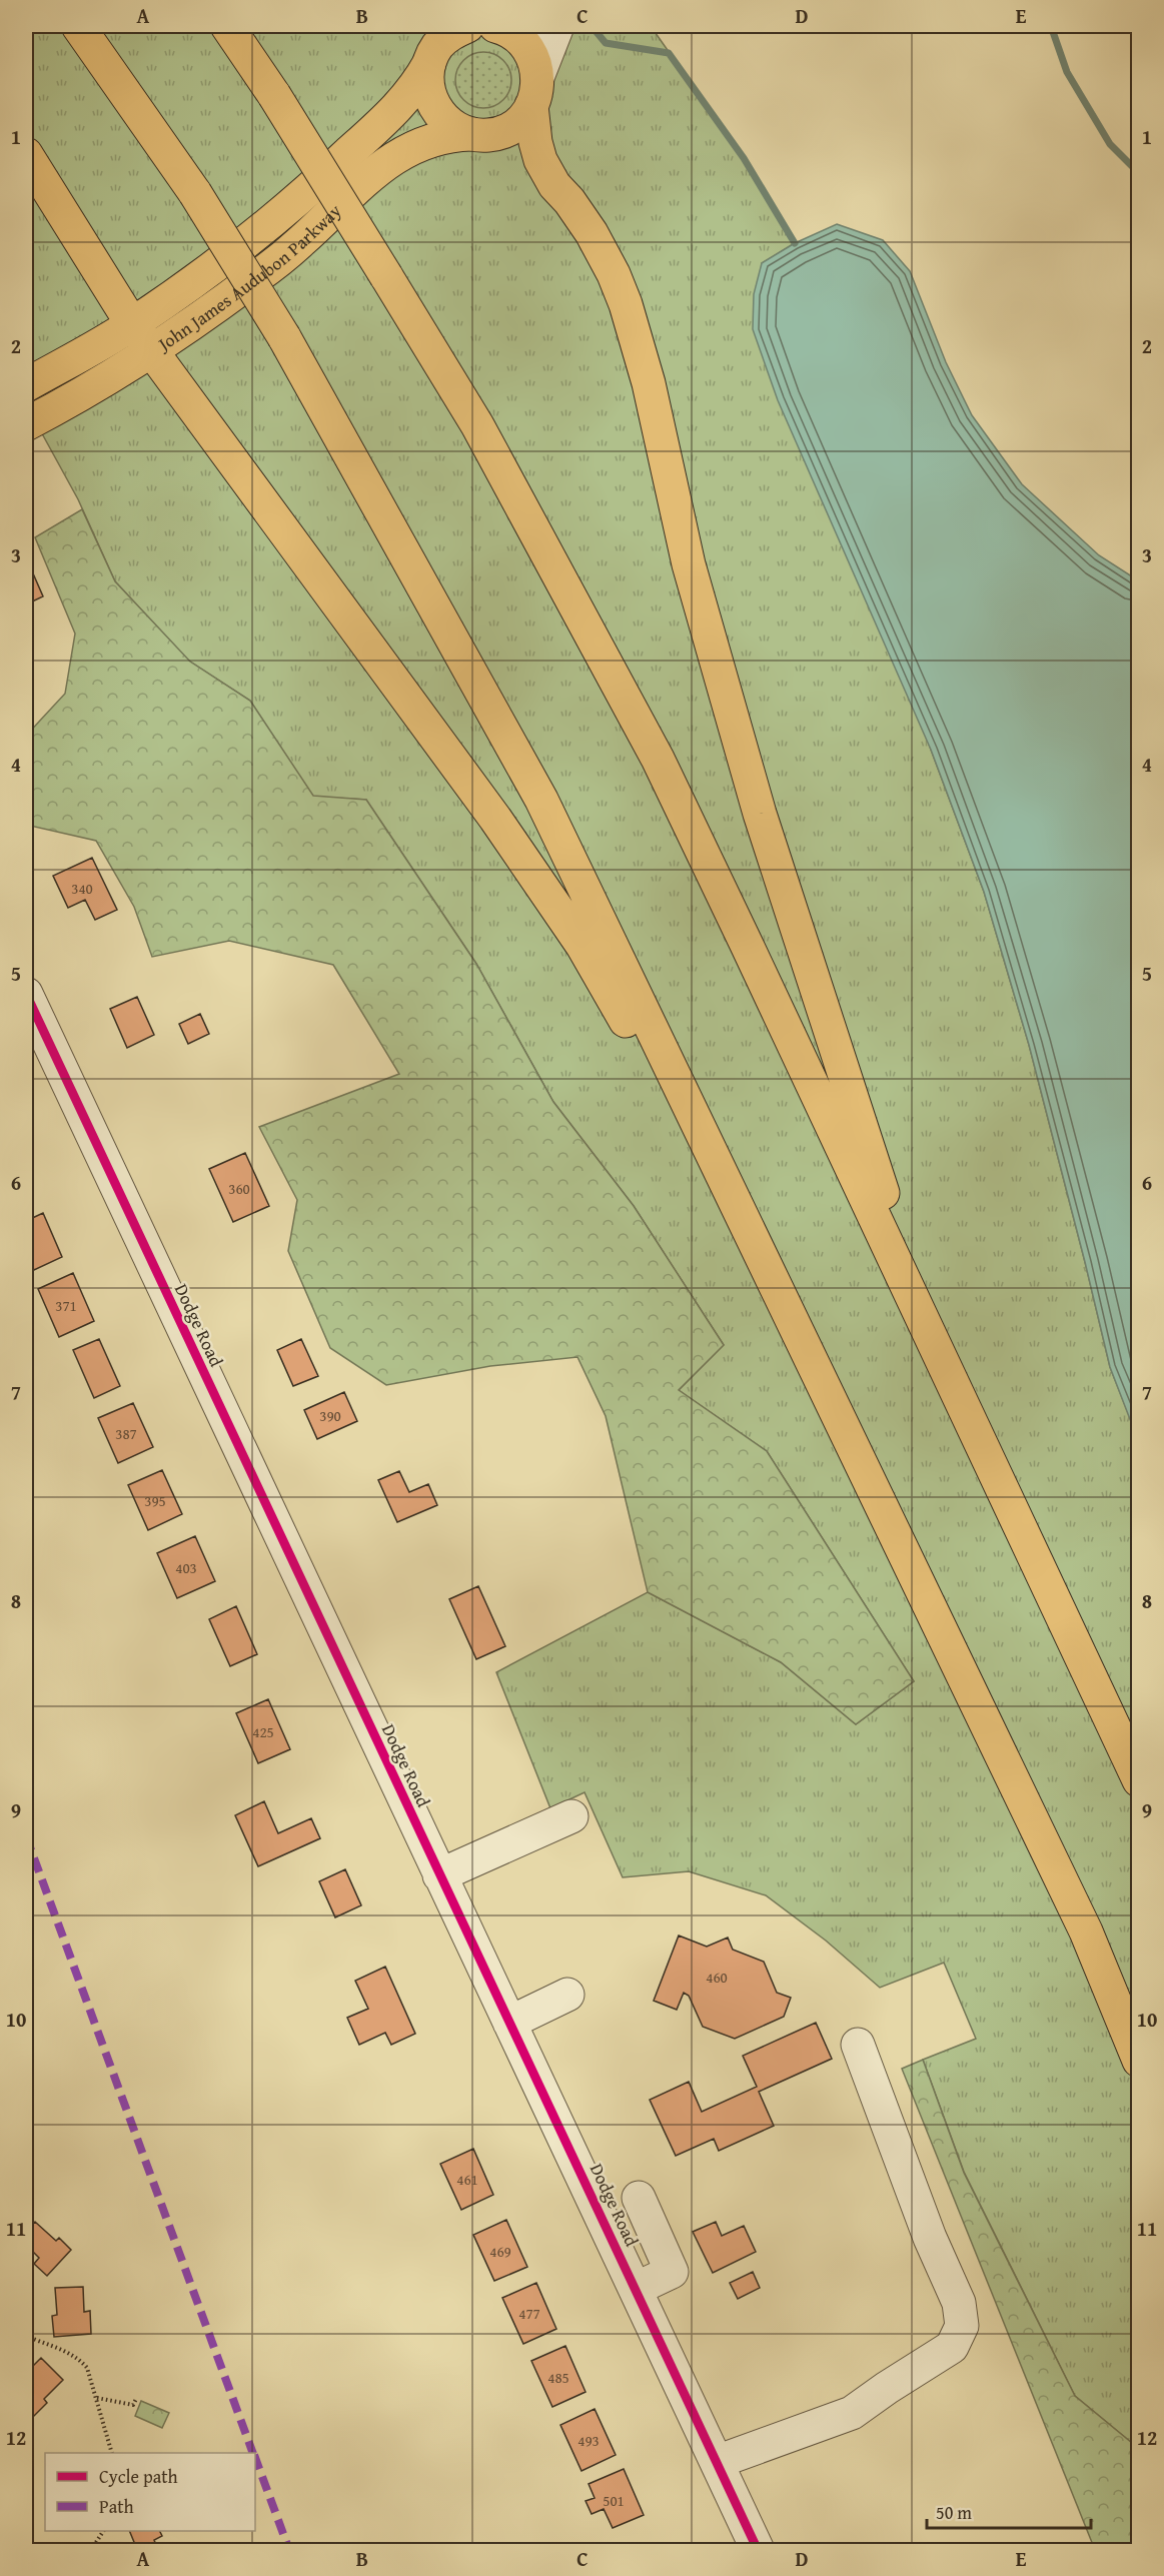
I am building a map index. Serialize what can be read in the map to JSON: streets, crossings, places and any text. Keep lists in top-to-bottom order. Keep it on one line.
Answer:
{"streets":{"main road":["John James Audubon Parkway"],"street":["Dodge Road"]},"house_numbers":["340","360","371","390","387","395","403","425","460","461","469","477","485","493","501"],"legend":["Cycle path","Path"],"scale_bar":"50 m","grid":{"columns":["A","B","C","D","E"],"rows":["1","2","3","4","5","6","7","8","9","10","11","12"]}}
